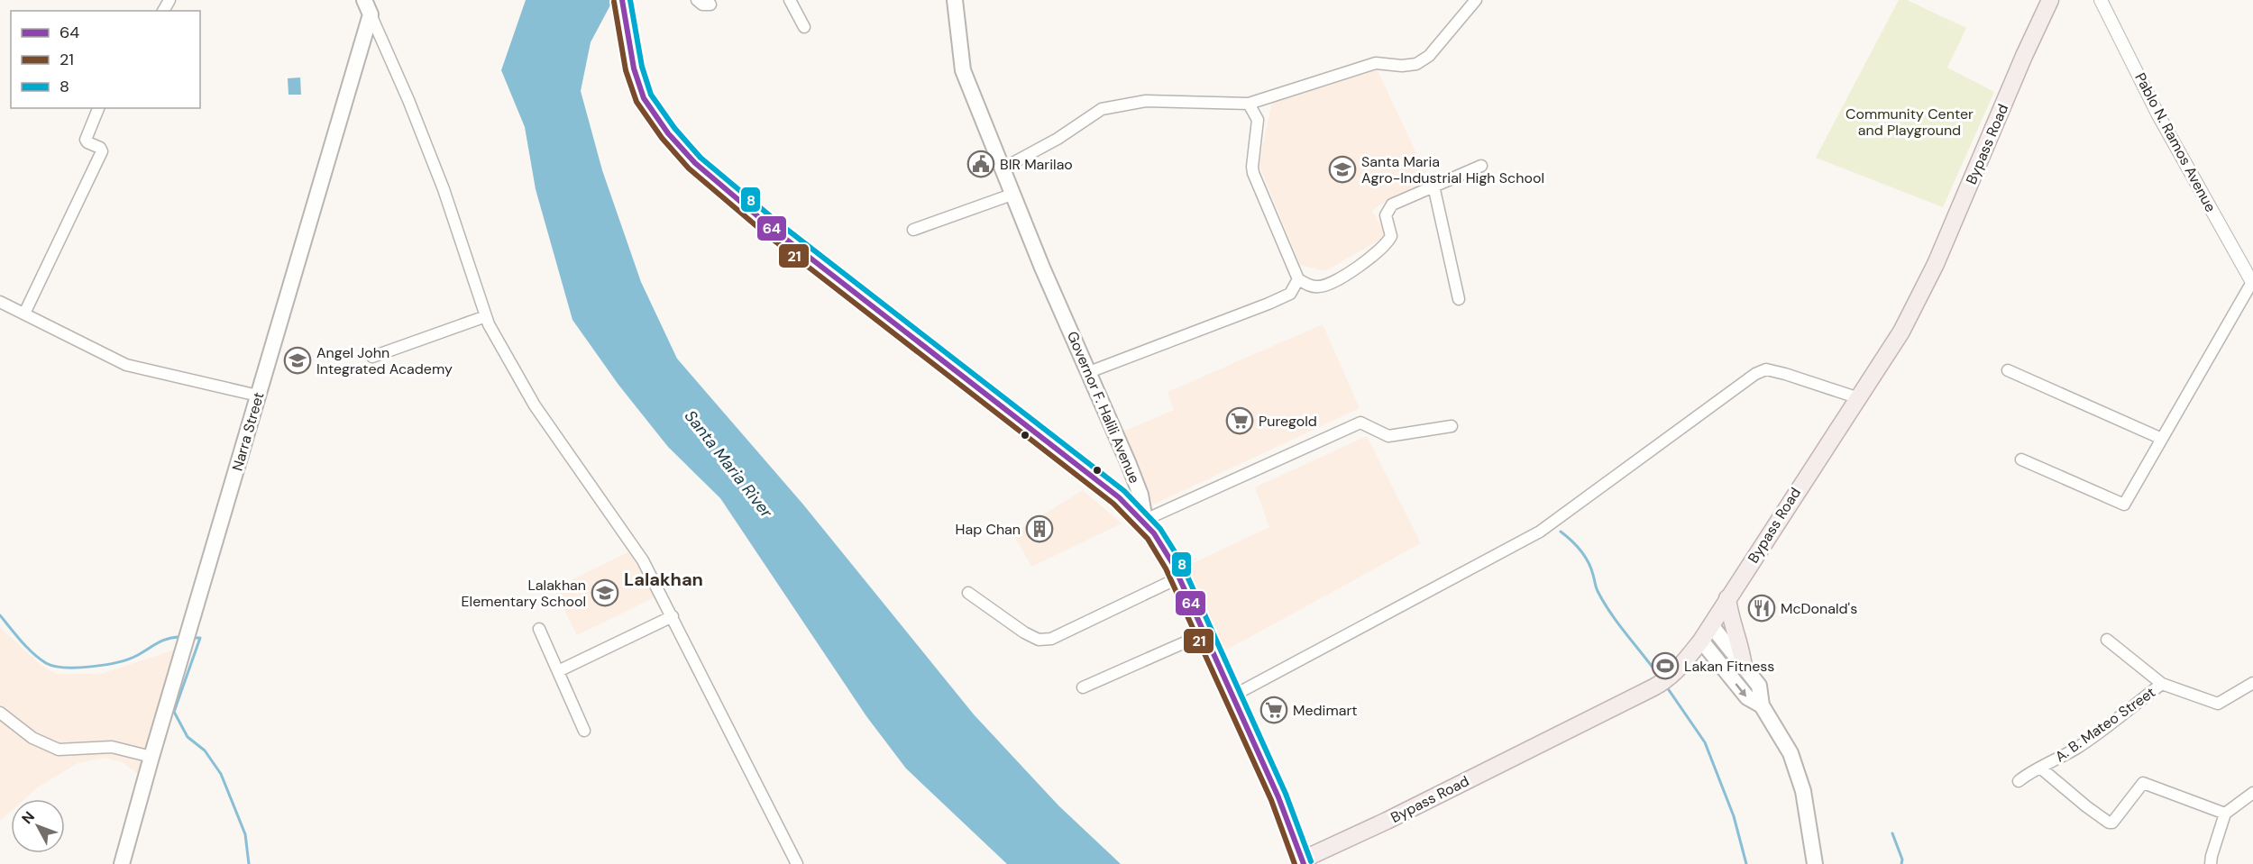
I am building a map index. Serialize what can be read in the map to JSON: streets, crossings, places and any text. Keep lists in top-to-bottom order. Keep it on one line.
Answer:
{"streets":{"main road":["Bypass Road","Governor F. Halili Avenue","Narra Street"],"street":["Pablo N. Ramos Avenue","A. B. Mateo Street"]},"crossings":[["Bypass Road","Governor F. Halili Avenue"]],"districts":["Lalakhan"],"water":["Santa Maria River"],"parks":["Community Center and Playground"],"places":{"public building":["BIR Marilao"],"school or university":["Santa Maria Agro-Industrial High School","Angel John Integrated Academy","Lalakhan Elementary School"],"supermarket":["Puregold","Medimart"],"building":["Hap Chan"],"restaurant":["McDonald's"],"sports":["Lakan Fitness"]},"lines":["transit line 64","transit line 8","transit line 21"],"legend":["64","21","8"],"north":"top left"}
